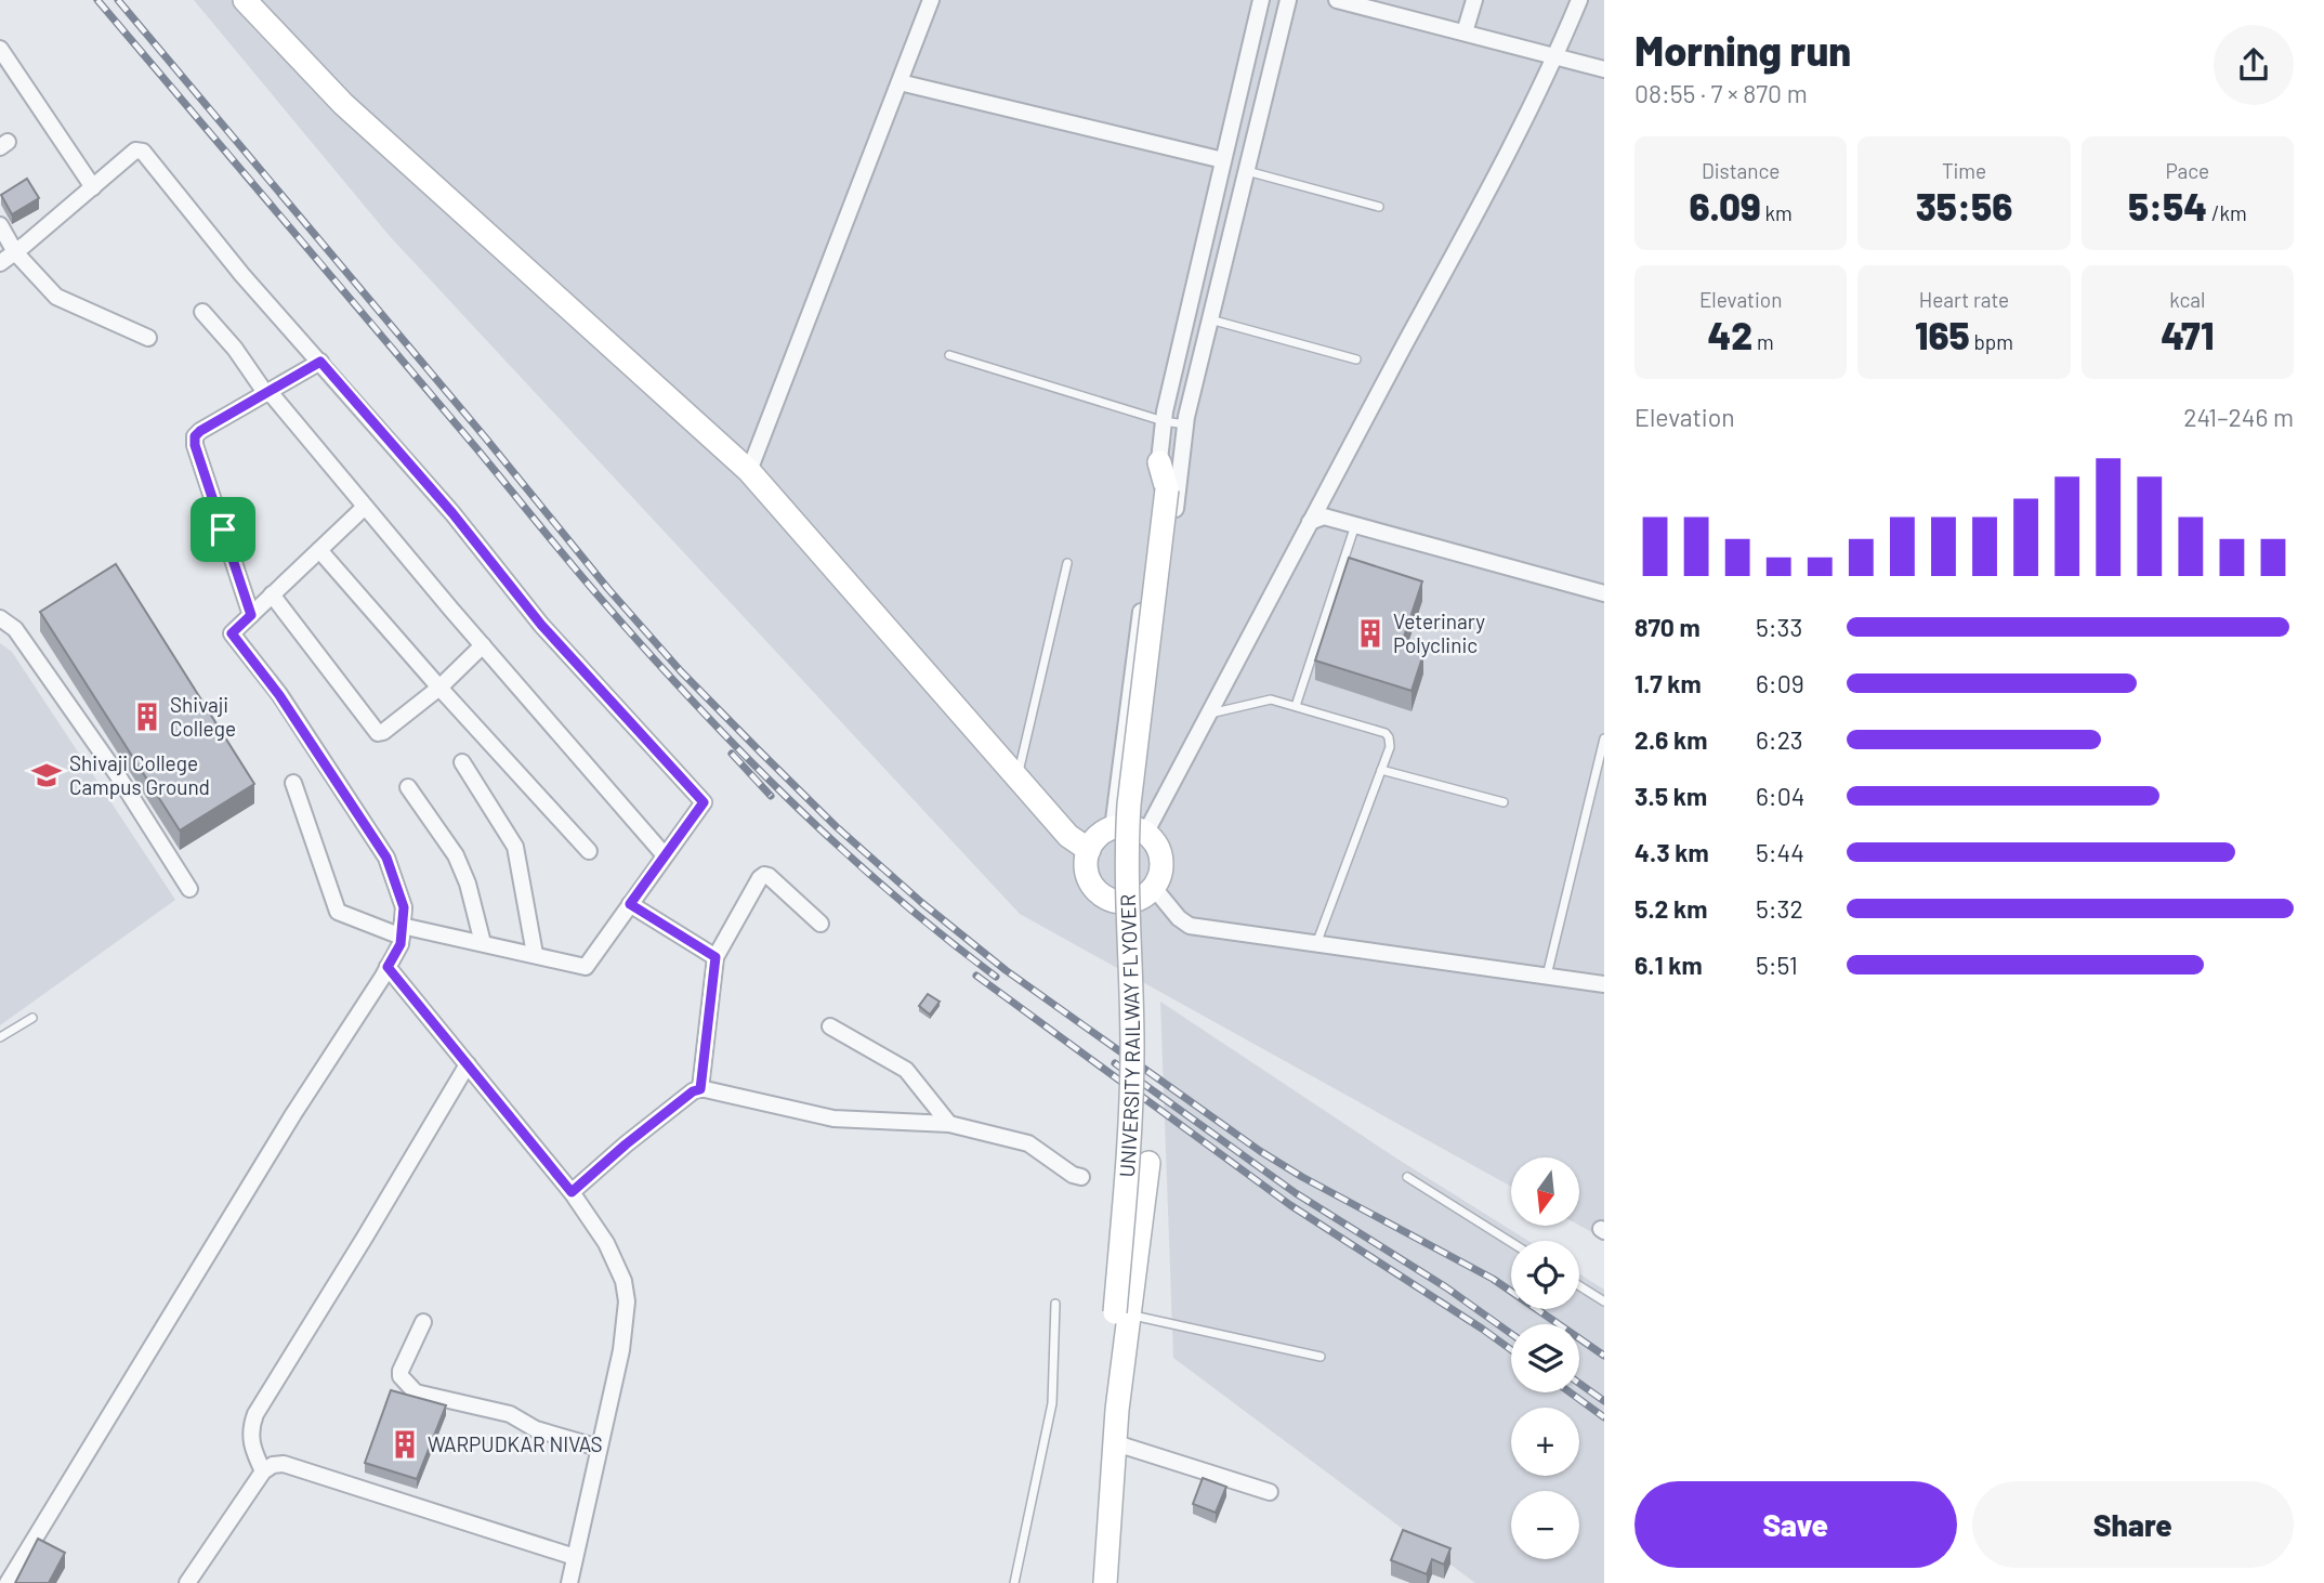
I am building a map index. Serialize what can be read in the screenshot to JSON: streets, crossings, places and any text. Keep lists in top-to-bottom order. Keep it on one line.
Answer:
{"streets":{"main road":["UNIVERSITY RAILWAY FLYOVER"]},"places":{"building":["Veterinary Polyclinic","Shivaji College","WARPUDKAR NIVAS"],"school or university":["Shivaji College Campus Ground"]},"north":"bottom","page":{"heading":["Morning run","08:55 · 7 × 870 m"],"stats":[["Distance","6.09 km"],["Time","35:56"],["Pace","5:54 /km"],["Elevation","42 m"],["Heart rate","165 bpm"],["kcal","471"]],"chart":["Elevation","241–246 m"],"list":[{"name":"870 m","note":"5:33"},{"name":"1.7 km","note":"6:09"},{"name":"2.6 km","note":"6:23"},{"name":"3.5 km","note":"6:04"},{"name":"4.3 km","note":"5:44"},{"name":"5.2 km","note":"5:32"},{"name":"6.1 km","note":"5:51"}],"map_buttons":["+","−"],"buttons":["Save","Share"]}}
